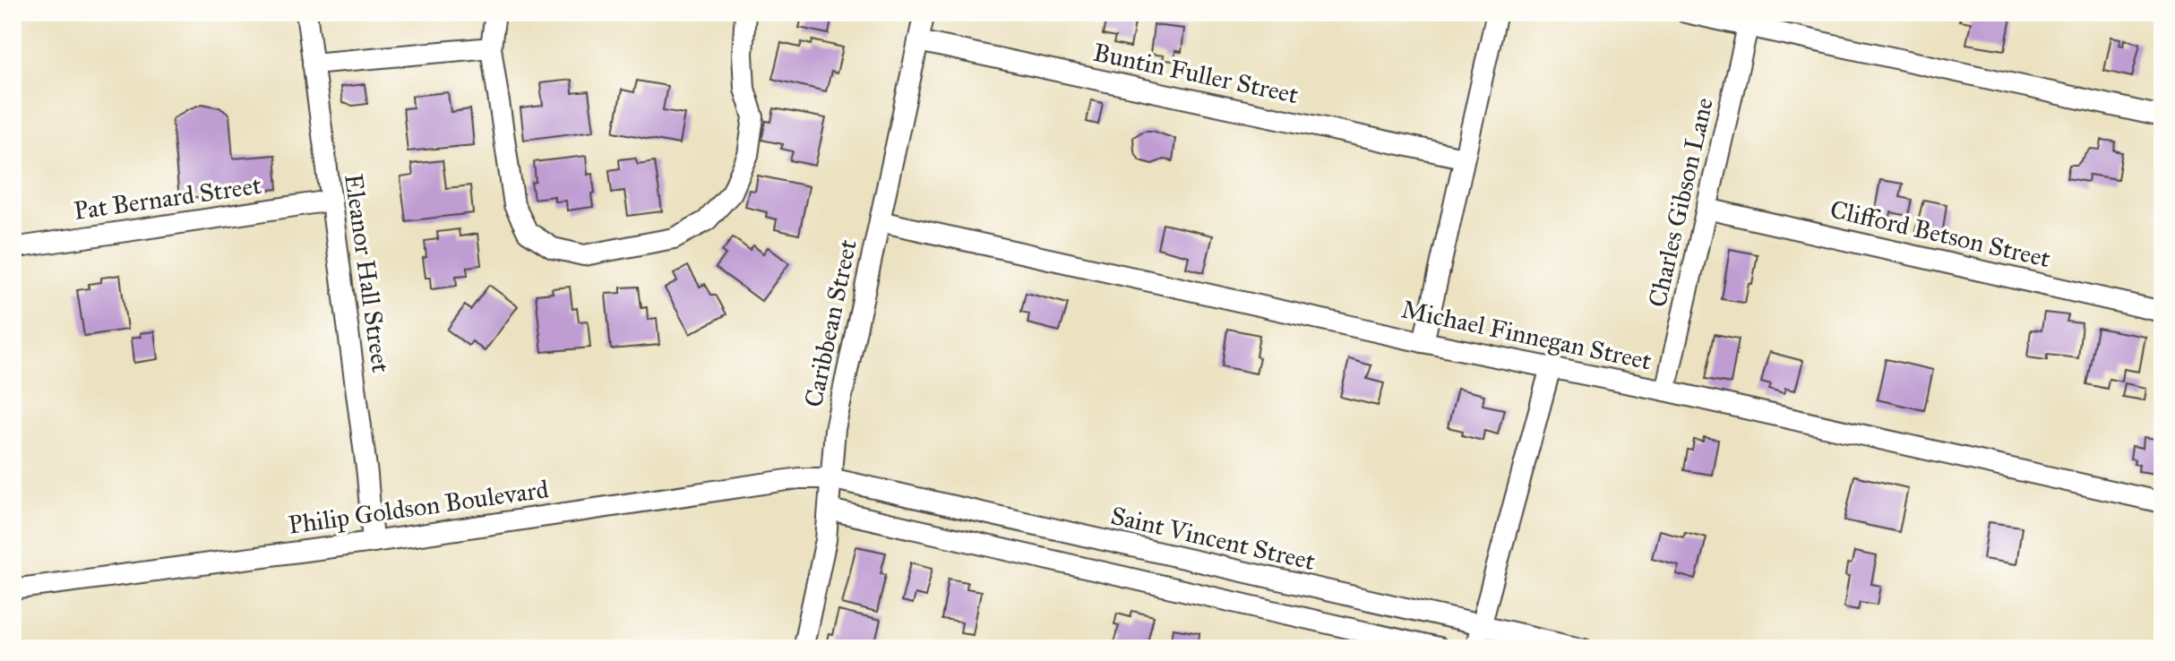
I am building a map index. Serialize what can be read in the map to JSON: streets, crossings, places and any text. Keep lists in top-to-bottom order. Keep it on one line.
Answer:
{"streets":{"street":["Buntin Fuller Street","Pat Bernard Street","Charles Gibson Lane","Clifford Betson Street","Eleanor Hall Street","Caribbean Street","Michael Finnegan Street","Philip Goldson Boulevard","Saint Vincent Street"]},"crossings":[["Buntin Fuller Street","Caribbean Street"],["Pat Bernard Street","Eleanor Hall Street"],["Charles Gibson Lane","Clifford Betson Street"],["Charles Gibson Lane","Michael Finnegan Street"],["Eleanor Hall Street","Philip Goldson Boulevard"],["Caribbean Street","Michael Finnegan Street"],["Caribbean Street","Philip Goldson Boulevard"],["Caribbean Street","Saint Vincent Street"],["Philip Goldson Boulevard","Saint Vincent Street"]]}
